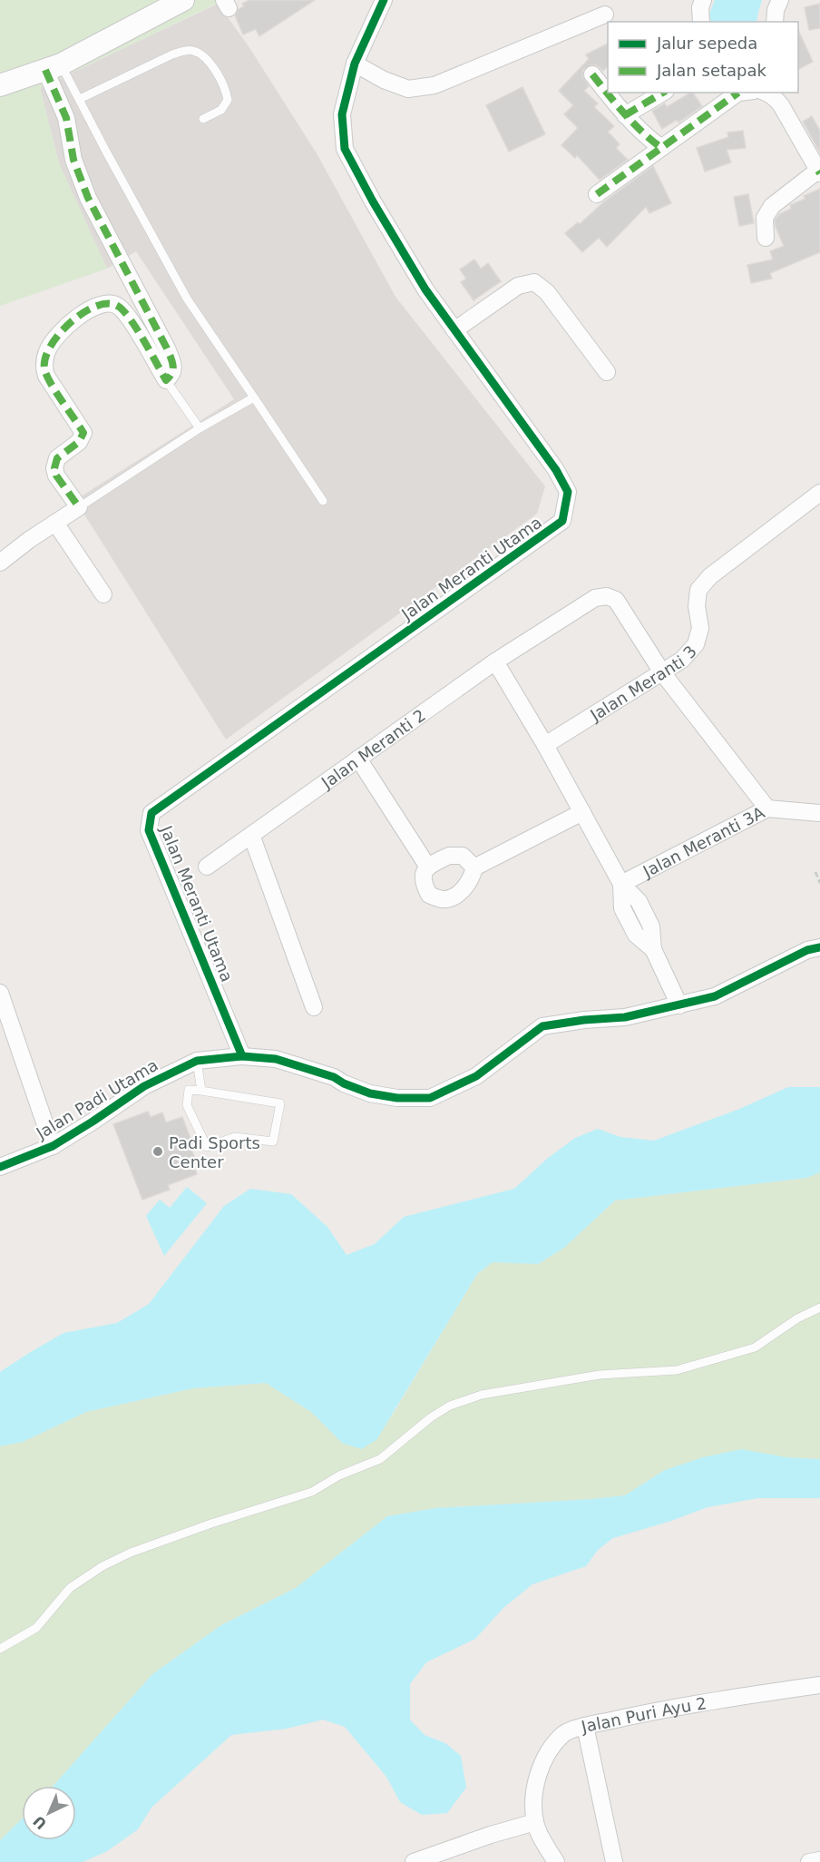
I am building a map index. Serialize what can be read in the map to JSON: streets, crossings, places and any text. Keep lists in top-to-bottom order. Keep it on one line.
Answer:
{"streets":{"street":["Jalan Meranti Utama","Jalan Meranti 3","Jalan Meranti 2","Jalan Meranti 3A","Jalan Padi Utama","Jalan Puri Ayu 2"]},"crossings":[["Jalan Meranti Utama","Jalan Padi Utama"],["Jalan Meranti 3","Jalan Meranti 2"],["Jalan Meranti 2","Jalan Meranti 3A"]],"places":["Padi Sports Center"],"legend":["Jalur sepeda","Jalan setapak"],"north":"bottom left"}
